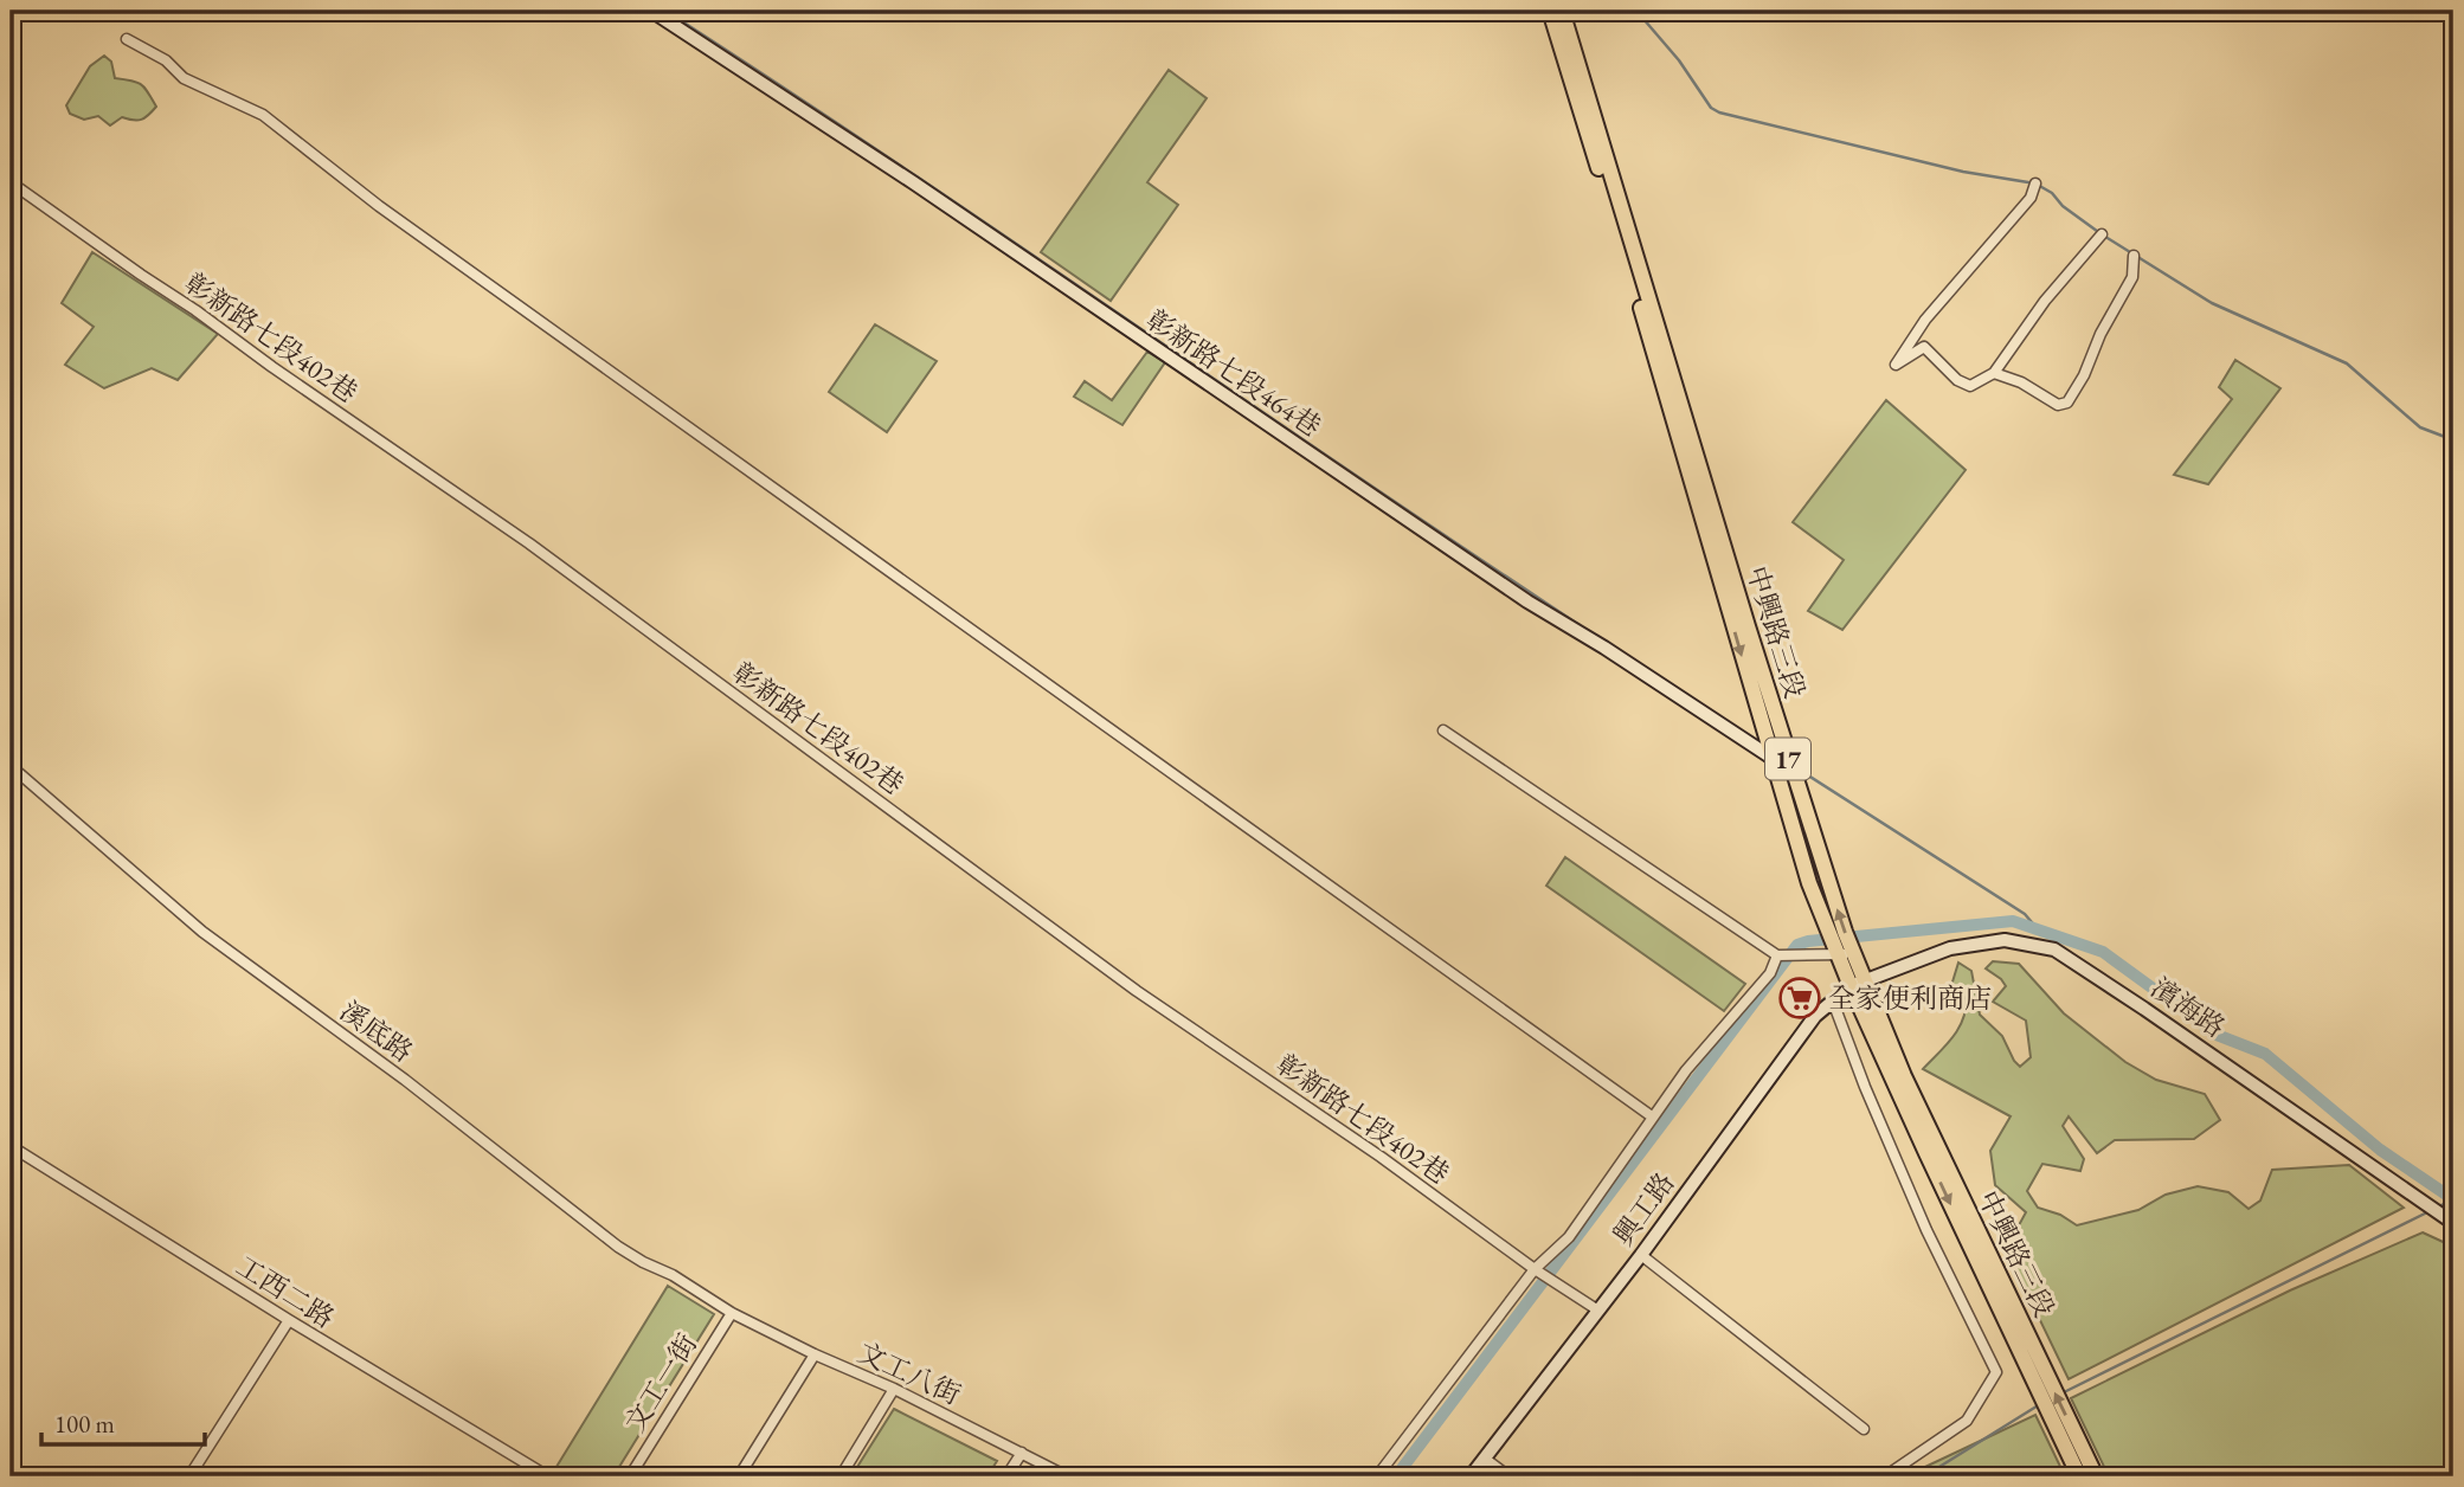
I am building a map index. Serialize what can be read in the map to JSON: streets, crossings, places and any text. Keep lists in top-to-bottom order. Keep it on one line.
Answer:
{"streets":{"main road":["中興路三段","17"],"street":["彰新路七段402巷","彰新路七段464巷","濱海路","溪底路","興工路","工西二路","文工八街","文工一街"]},"crossings":[["彰新路七段402巷","興工路"],["彰新路七段464巷","中興路三段"],["中興路三段","濱海路"],["中興路三段","興工路"],["濱海路","興工路"],["溪底路","文工八街"],["溪底路","文工一街"],["文工八街","文工一街"]],"places":{"supermarket":["全家便利商店"]},"scale_bar":"100 m"}
